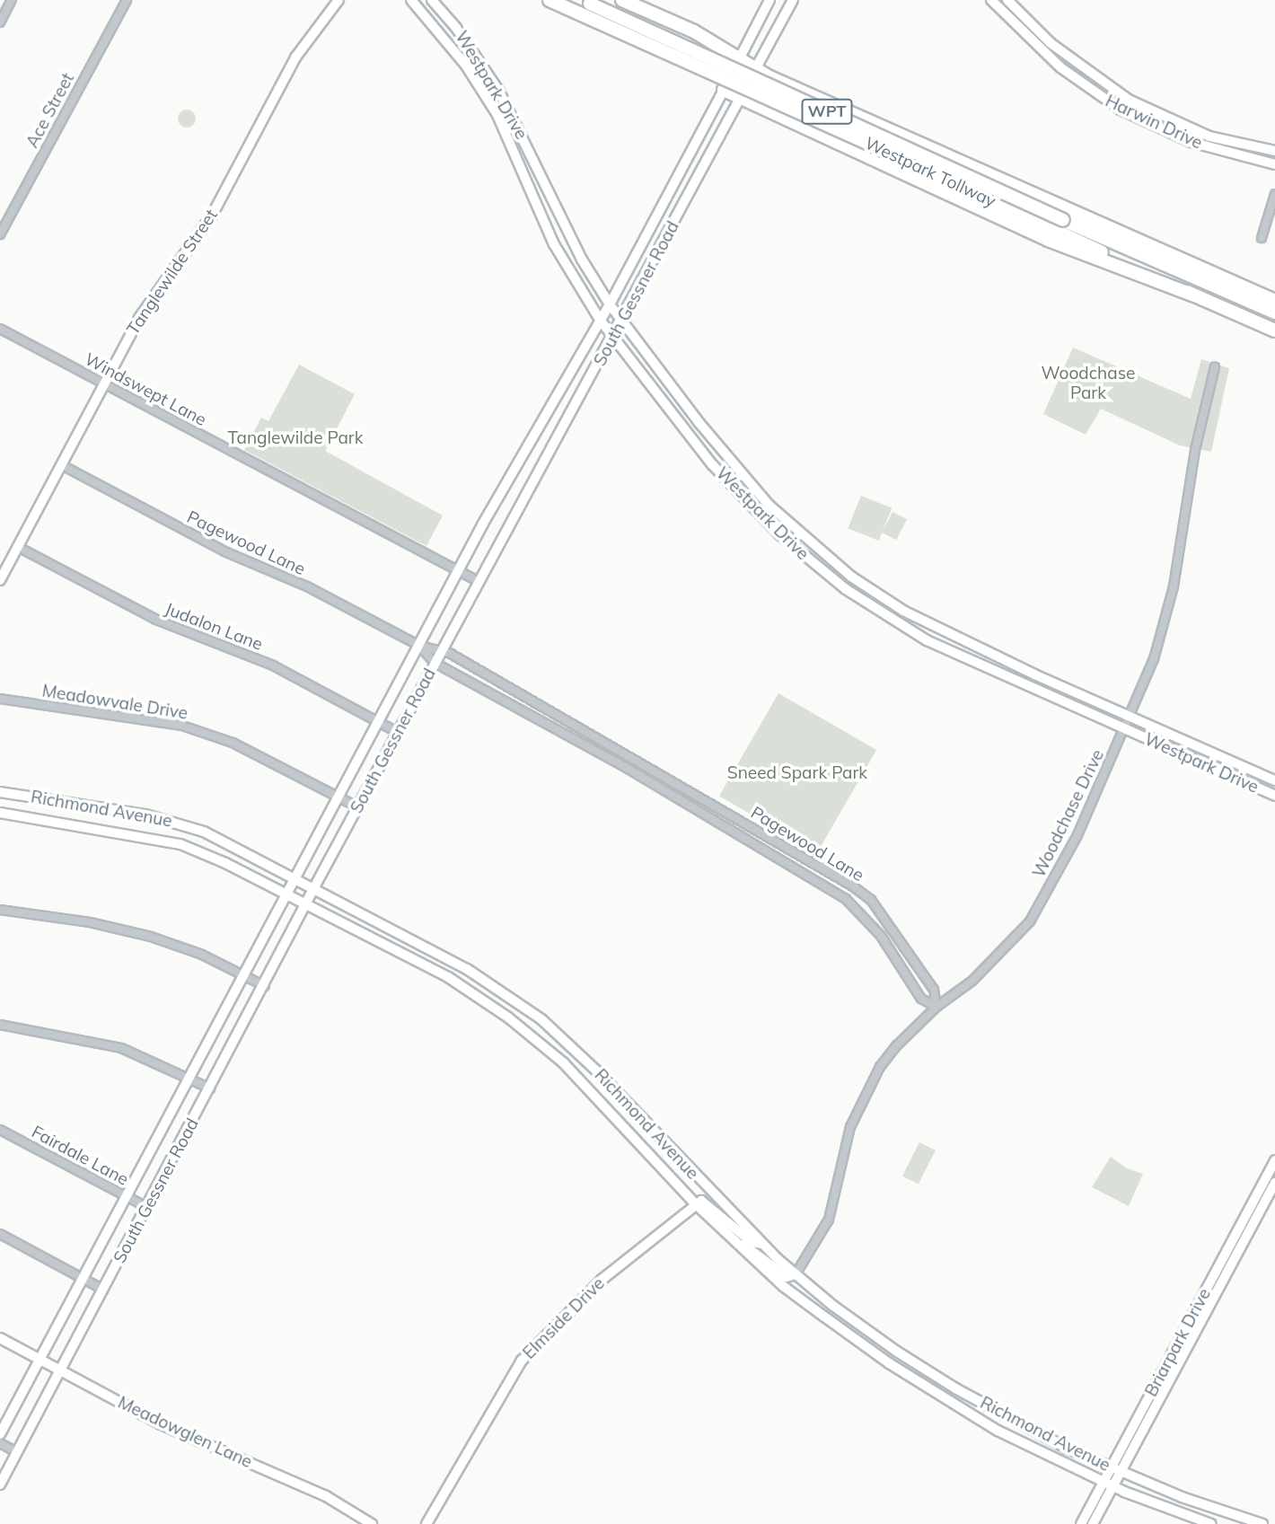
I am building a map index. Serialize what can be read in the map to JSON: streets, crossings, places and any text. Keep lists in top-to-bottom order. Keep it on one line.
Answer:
{"streets":{"highway":["WPT","Westpark Tollway"],"main road":["Westpark Drive","Harwin Drive","Tanglewilde Street","South Gessner Road","Richmond Avenue","Elmside Drive","Briarpark Drive","Meadowglen Lane"],"street":["Ace Street","Windswept Lane","Pagewood Lane","Judalon Lane","Meadowvale Drive","Woodchase Drive","Fairdale Lane"]},"crossings":[["Westpark Drive","South Gessner Road"],["Westpark Drive","Woodchase Drive"],["Tanglewilde Street","Windswept Lane"],["Tanglewilde Street","Pagewood Lane"],["Tanglewilde Street","Judalon Lane"],["South Gessner Road","Windswept Lane"],["South Gessner Road","Pagewood Lane"],["South Gessner Road","Judalon Lane"],["South Gessner Road","Meadowvale Drive"],["South Gessner Road","Richmond Avenue"],["South Gessner Road","Fairdale Lane"],["South Gessner Road","Meadowglen Lane"],["Pagewood Lane","Woodchase Drive"],["Richmond Avenue","Woodchase Drive"],["Richmond Avenue","Elmside Drive"],["Richmond Avenue","Briarpark Drive"]],"parks":["Woodchase Park","Tanglewilde Park","Sneed Spark Park"]}
